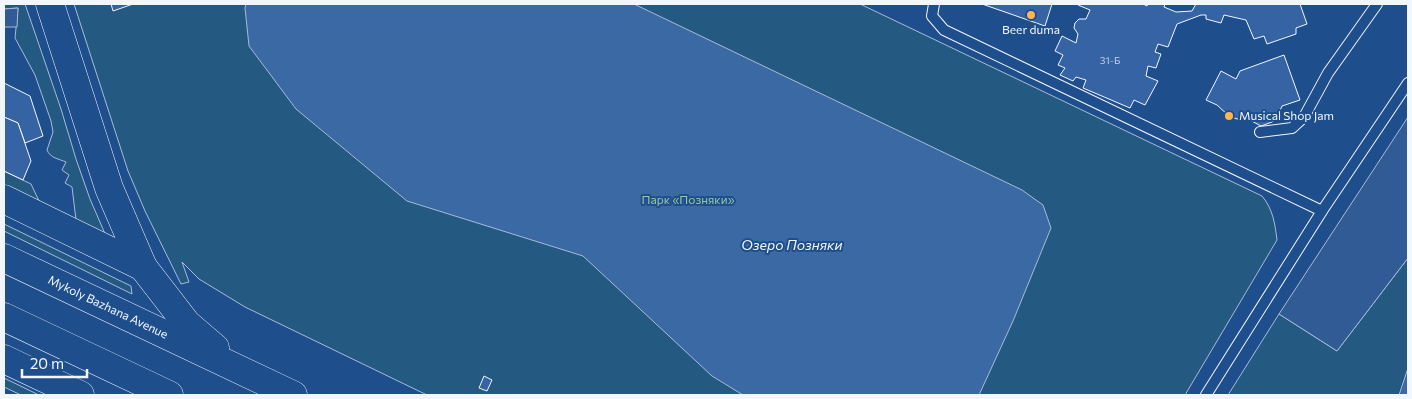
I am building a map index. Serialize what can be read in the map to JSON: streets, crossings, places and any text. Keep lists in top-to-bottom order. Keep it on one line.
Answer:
{"streets":{"main road":["Mykoly Bazhana Avenue"]},"water":["Озеро Позняки"],"parks":["Парк «Позняки»"],"places":["Beer duma","Musical Shop Jam"],"house_numbers":["31-Б"],"scale_bar":"20 m"}
